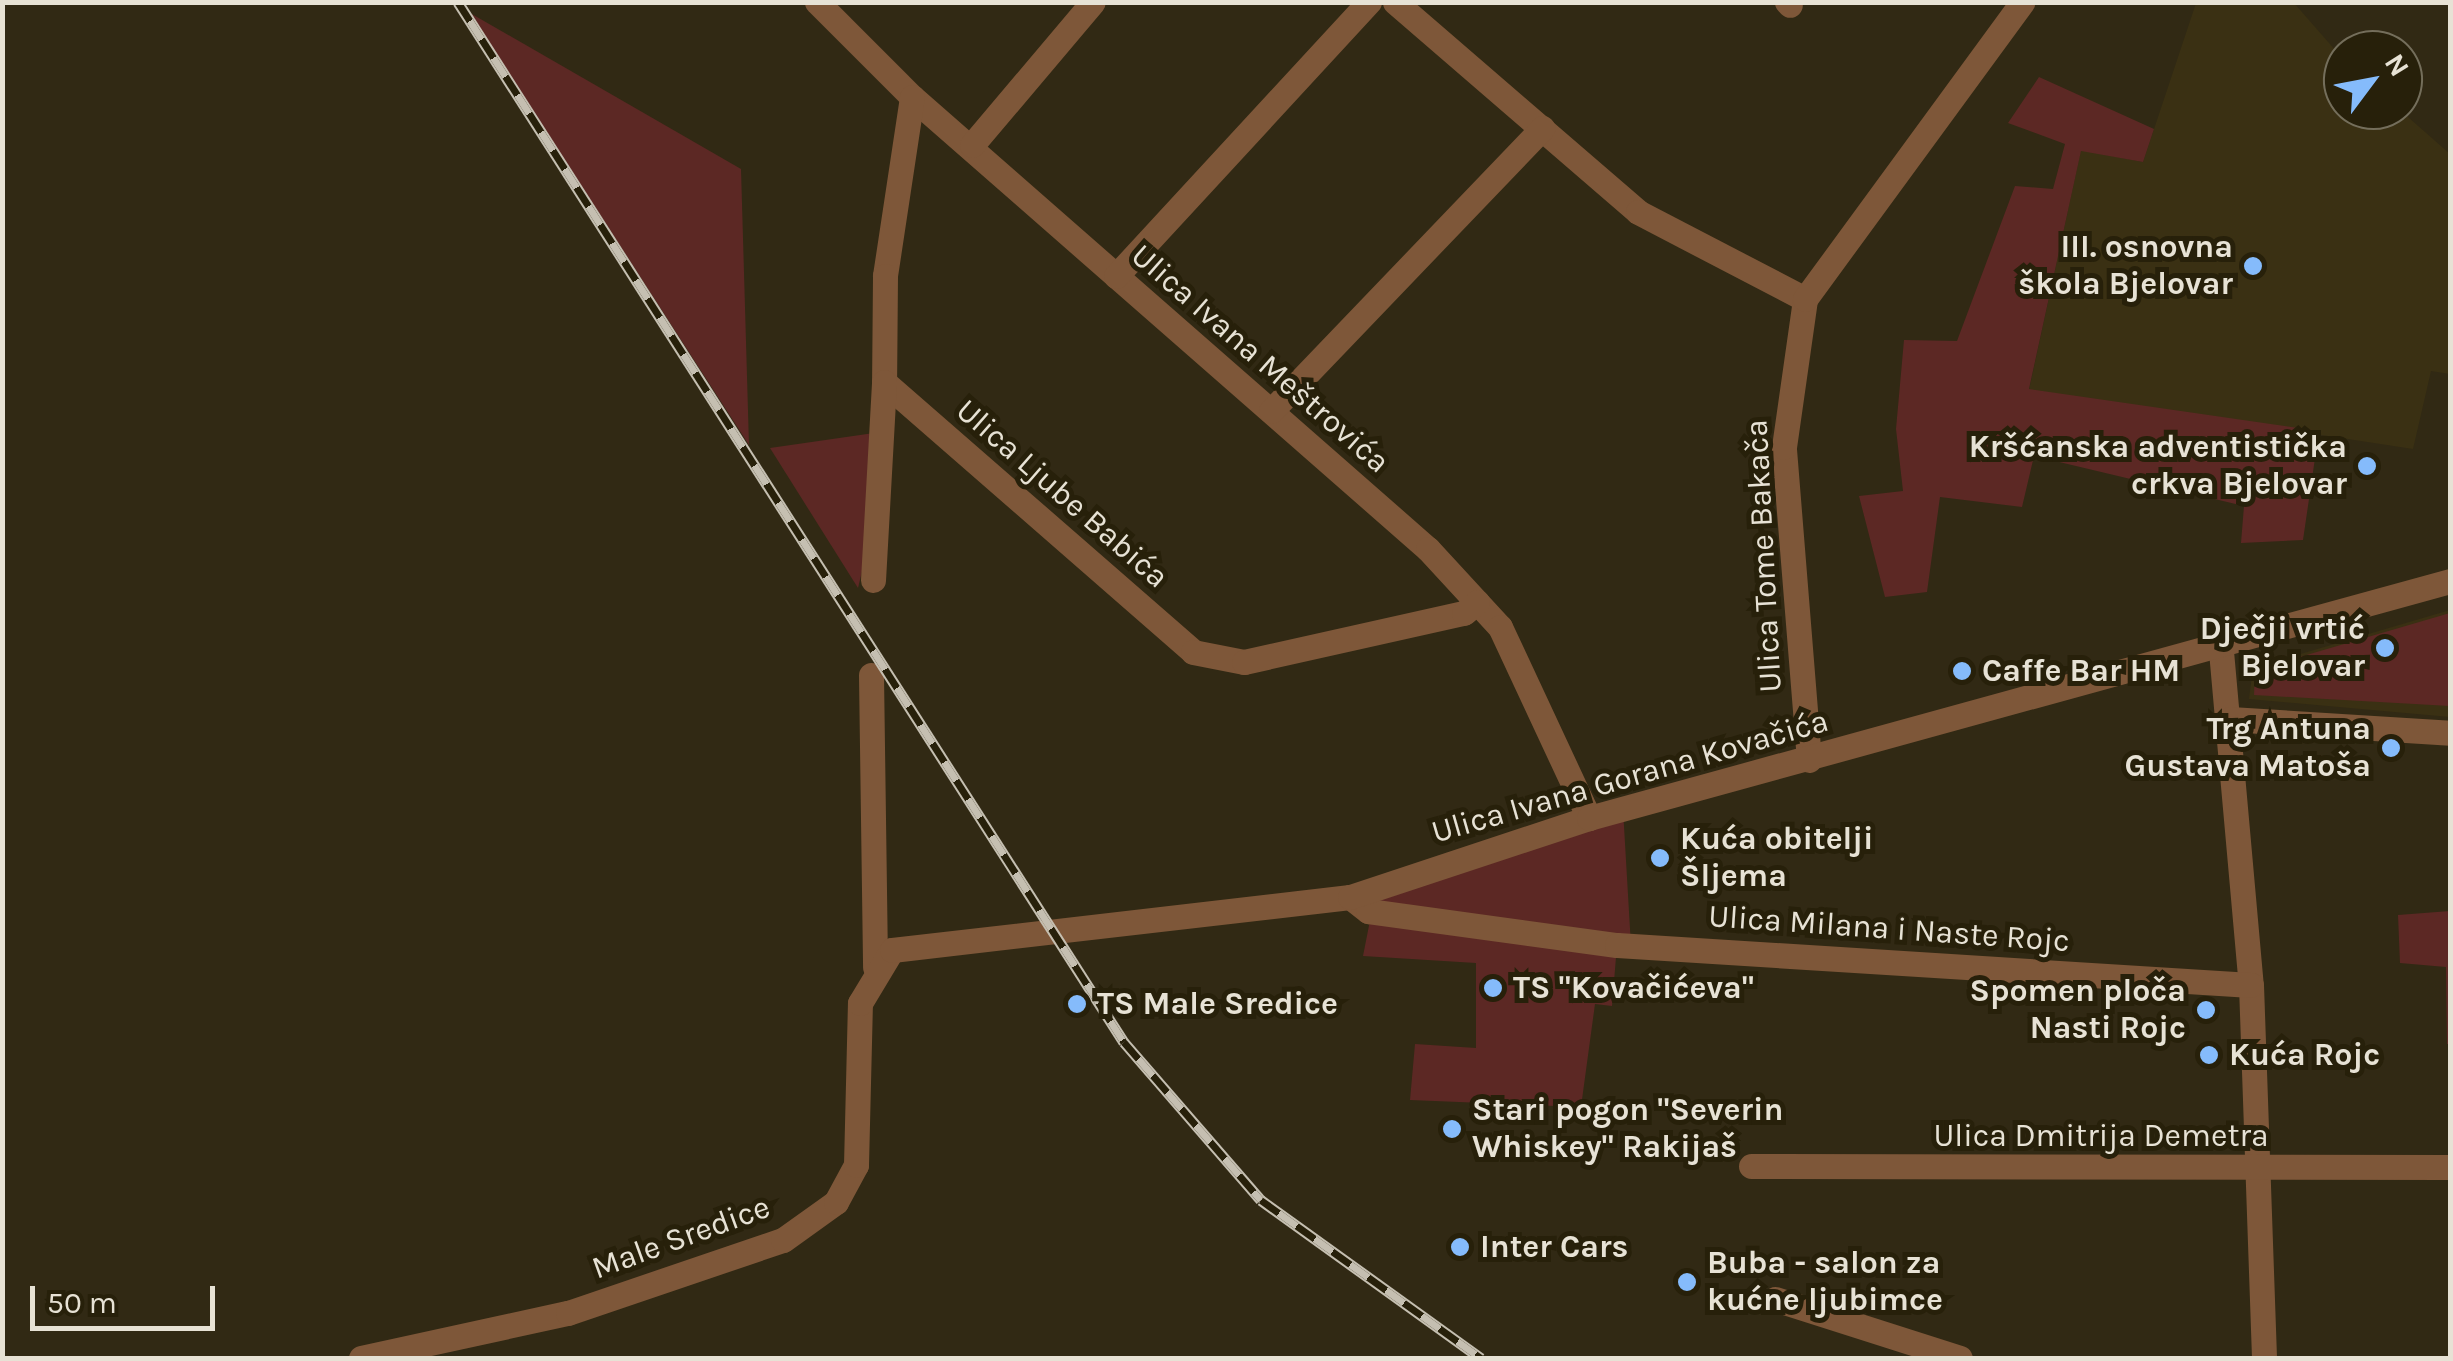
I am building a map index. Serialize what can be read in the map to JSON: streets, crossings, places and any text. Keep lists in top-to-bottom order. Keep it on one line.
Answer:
{"streets":{"street":["Ulica Ivana Meštrovića","Ulica Ljube Babića","Ulica Tome Bakača","Ulica Ivana Gorana Kovačića","Ulica Milana i Naste Rojc","Ulica Dmitrija Demetra","Male Sredice"]},"crossings":[["Ulica Ivana Meštrovića","Ulica Ljube Babića"],["Ulica Ivana Meštrovića","Ulica Ivana Gorana Kovačića"],["Ulica Tome Bakača","Ulica Ivana Gorana Kovačića"],["Ulica Ivana Gorana Kovačića","Ulica Milana i Naste Rojc"],["Ulica Ivana Gorana Kovačića","Male Sredice"]],"places":["III. osnovna škola Bjelovar","Kršćanska adventistička crkva Bjelovar","Dječji vrtić Bjelovar","Caffe Bar HM","Trg Antuna Gustava Matoša","Kuća obitelji Šljema","TS \"Kovačićeva\"","TS Male Sredice","Spomen ploča Nasti Rojc","Kuća Rojc","Stari pogon \"Severin Whiskey\" Rakijaš","Inter Cars","Buba - salon za kućne ljubimce"],"scale_bar":"50 m","north":"top right"}
